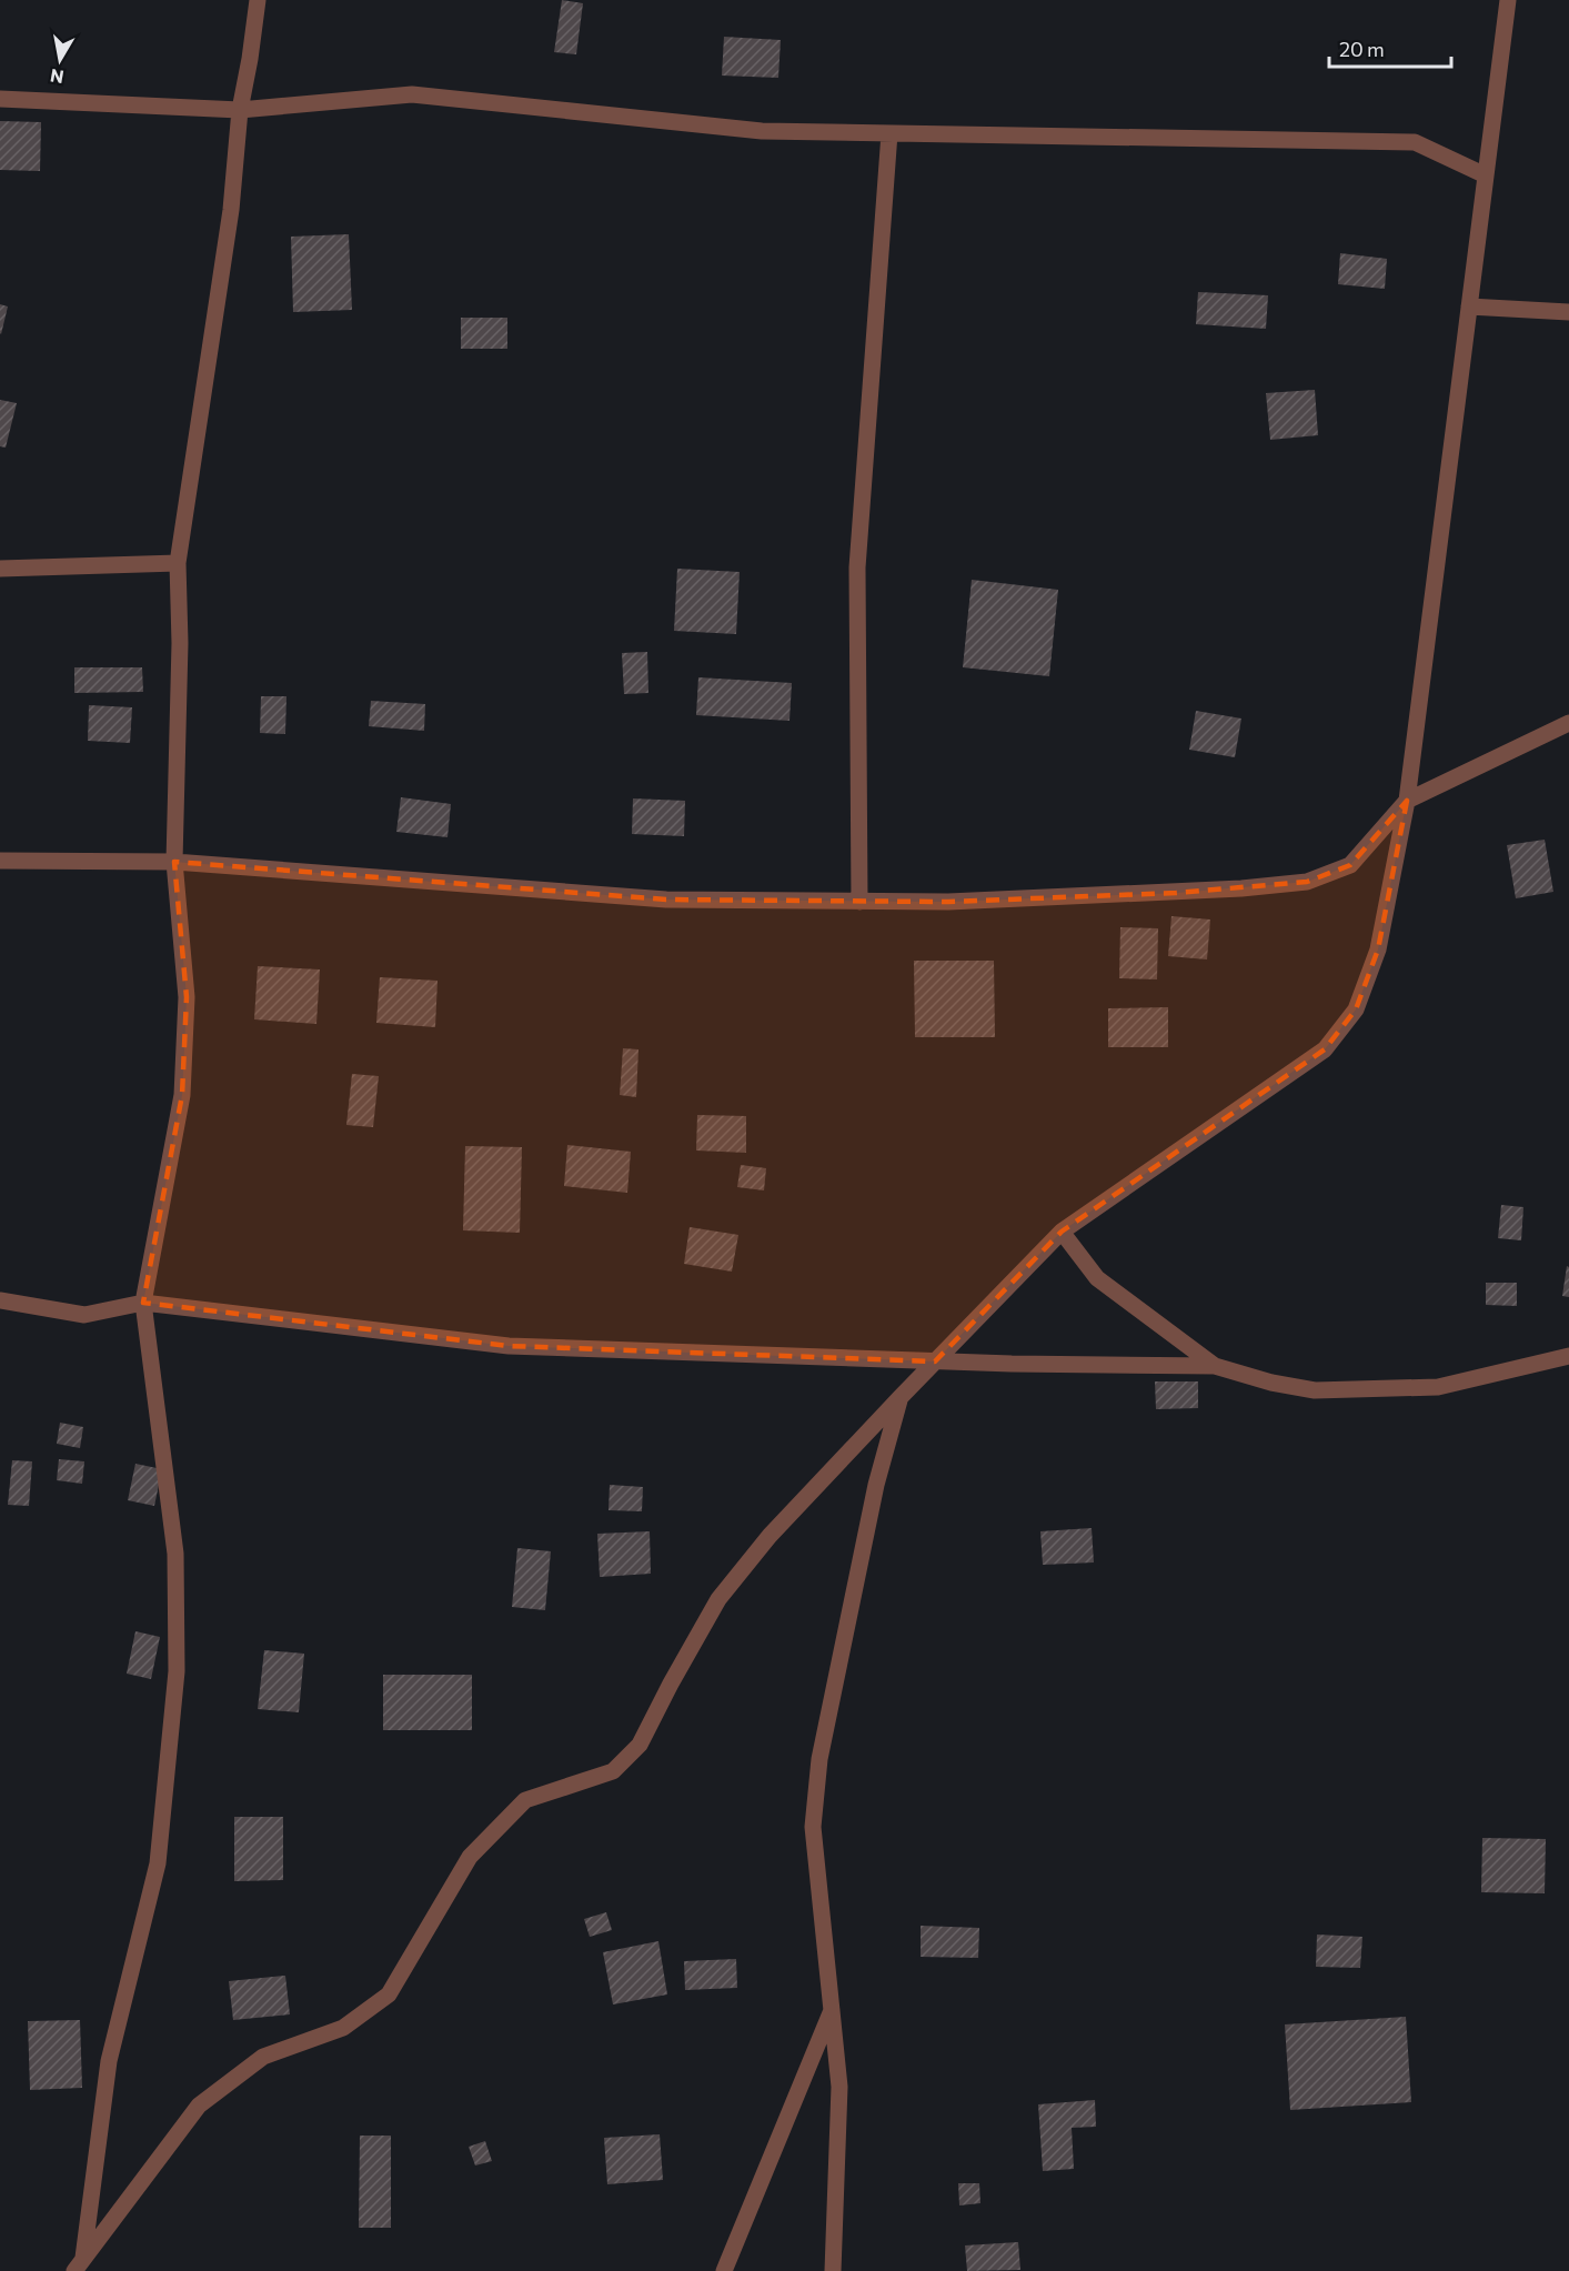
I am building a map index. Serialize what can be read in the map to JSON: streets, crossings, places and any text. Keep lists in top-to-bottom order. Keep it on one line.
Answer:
{"scale_bar":"20 m","north":"bottom"}
